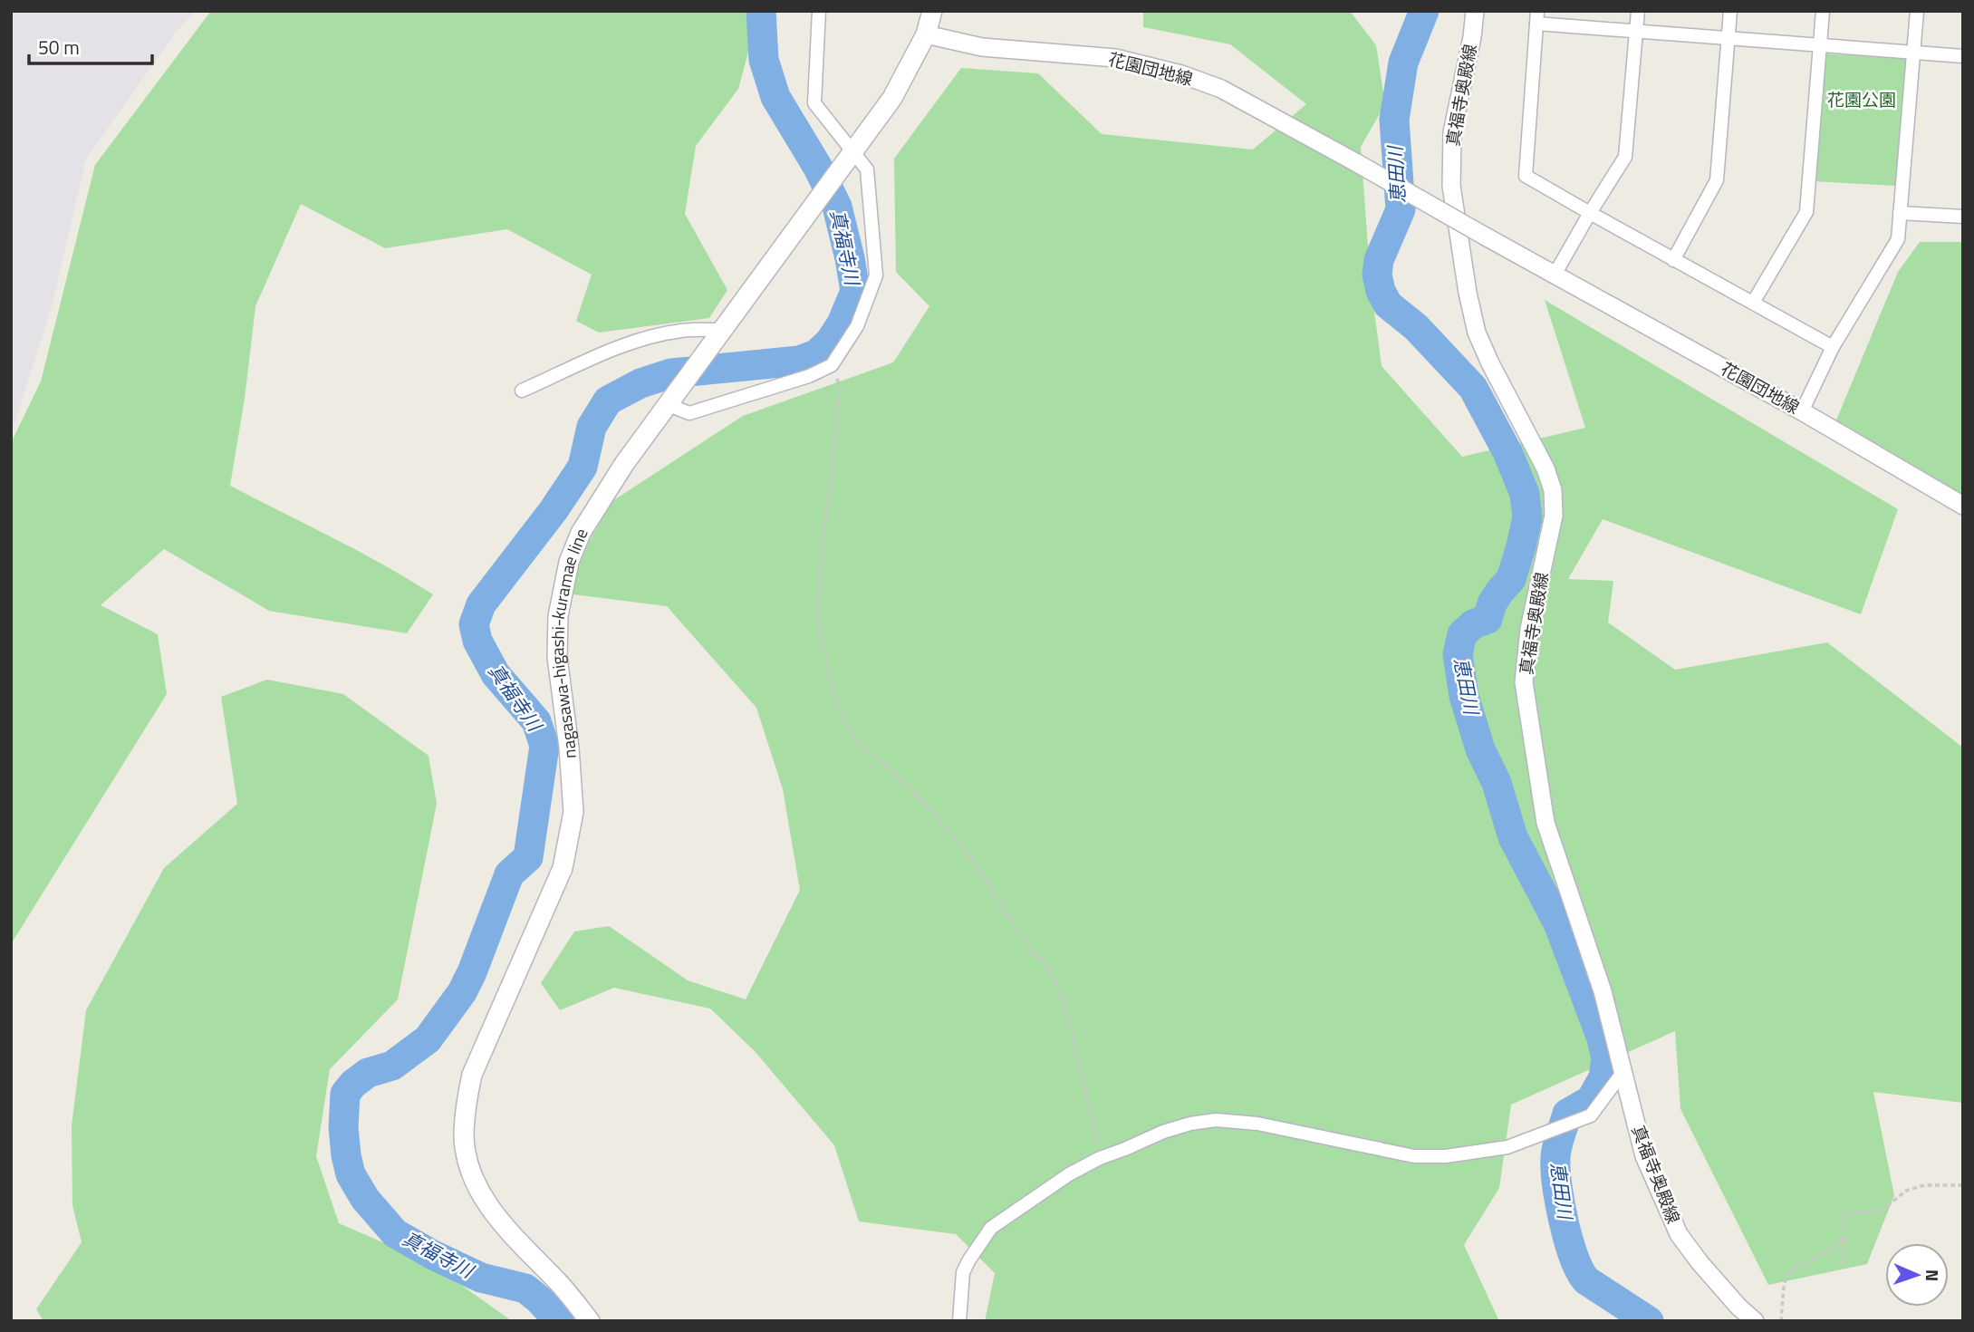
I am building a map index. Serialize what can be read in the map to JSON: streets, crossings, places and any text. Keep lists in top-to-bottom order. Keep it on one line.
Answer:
{"streets":{"main road":["nagasawa-higashi-kuramae line"],"street":["花園団地線","真福寺奥殿線"]},"crossings":[["花園団地線","nagasawa-higashi-kuramae line"]],"water":["恵田川","真福寺川"],"parks":["花園公園"],"scale_bar":"50 m","north":"right"}
